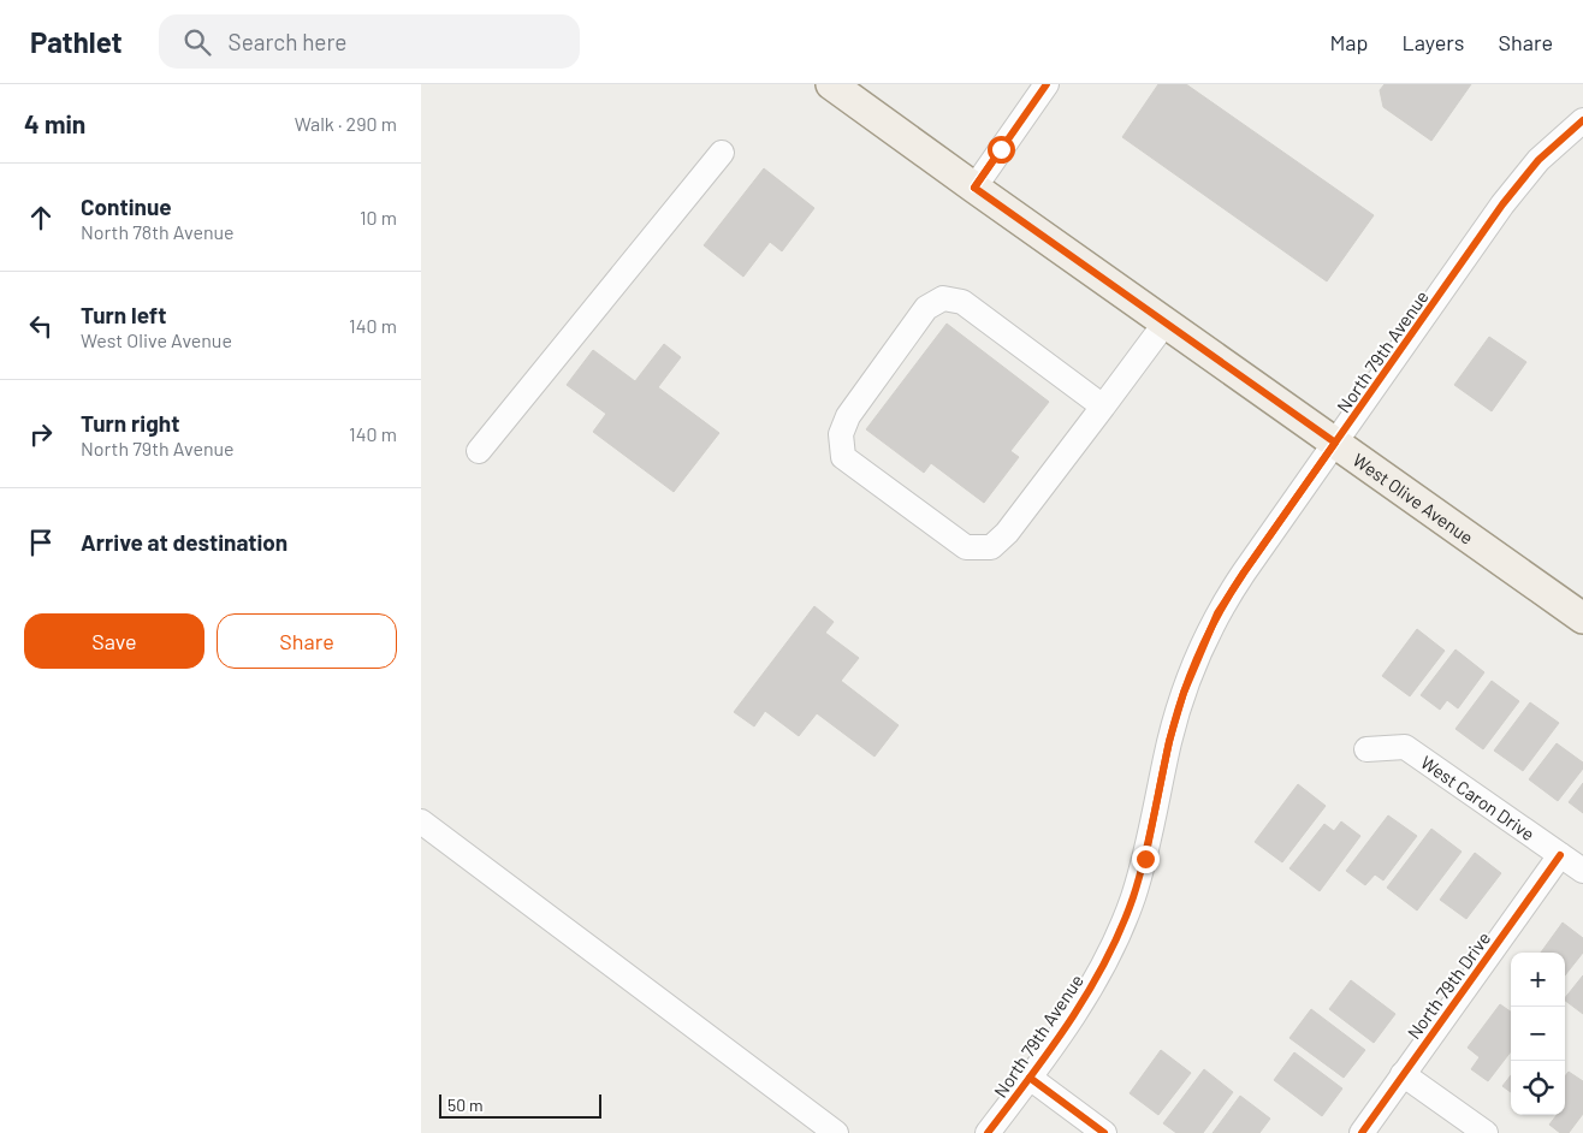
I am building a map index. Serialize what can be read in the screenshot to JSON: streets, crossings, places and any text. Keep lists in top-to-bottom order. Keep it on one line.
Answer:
{"streets":{"main road":["West Olive Avenue"],"street":["North 79th Avenue","West Caron Drive","North 79th Drive"]},"crossings":[["North 79th Avenue","West Olive Avenue"],["West Caron Drive","North 79th Drive"]],"scale_bar":"50 m","page":{"header":"Pathlet","search":"Search here","nav":["Map","Layers","Share"],"heading":["4 min","Walk · 290 m"],"list":[["Continue","North 78th Avenue","10 m"],["Turn left","West Olive Avenue","140 m"],["Turn right","North 79th Avenue","140 m"],"Arrive at destination"],"buttons":["Save","Share"],"map_buttons":["+","−"],"scale":"50 m"}}
